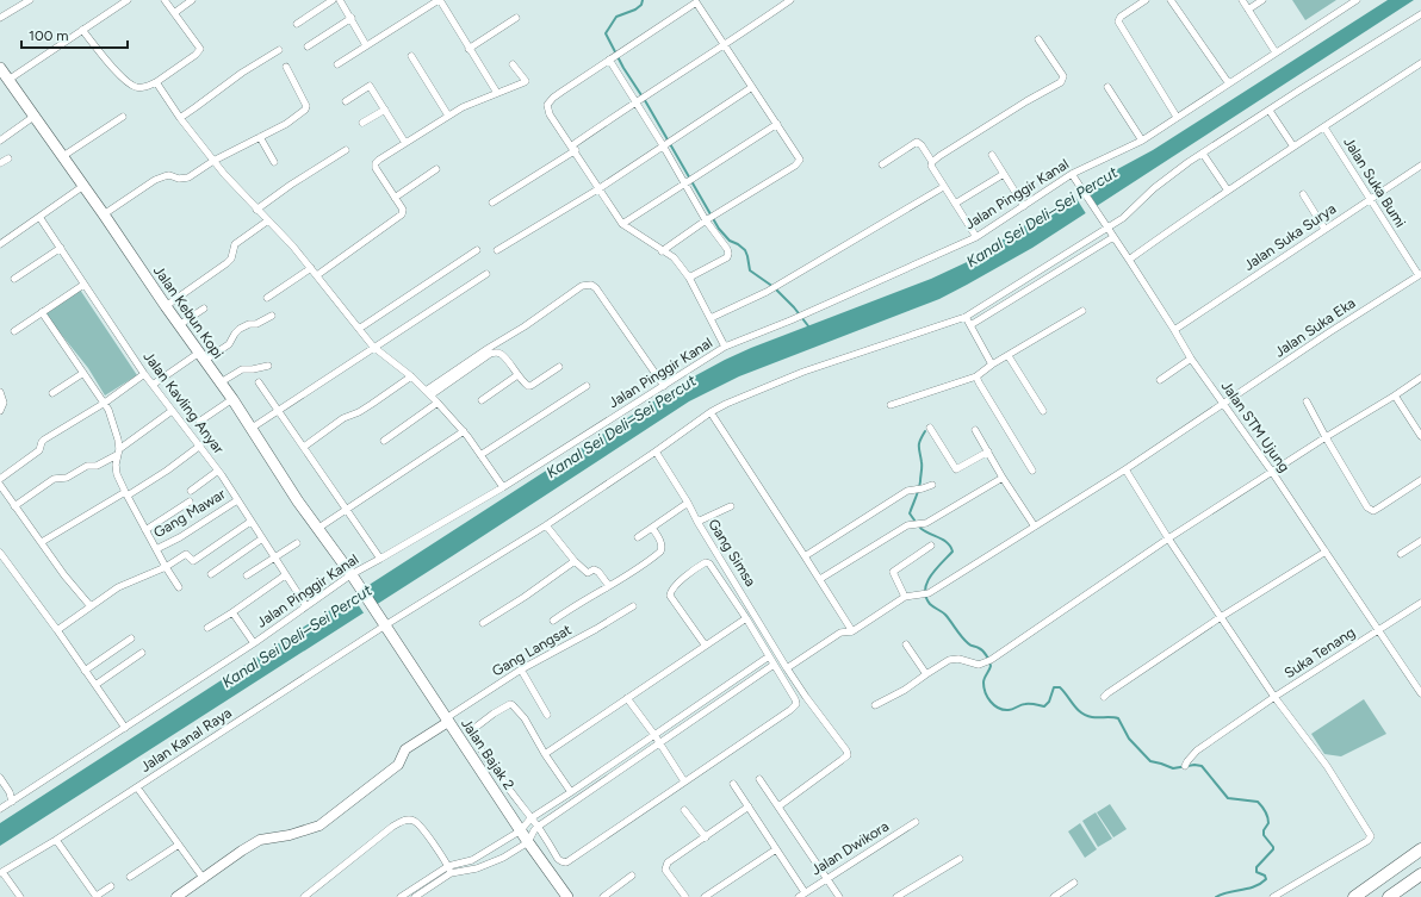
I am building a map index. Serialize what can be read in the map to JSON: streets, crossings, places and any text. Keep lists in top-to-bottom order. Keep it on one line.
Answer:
{"streets":{"main road":["Jalan Kebun Kopi","Jalan Bajak 2"],"street":["Jalan Suka Bumi","Jalan Pinggir Kanal","Jalan Suka Surya","Jalan Suka Eka","Jalan Kavling Anyar","Jalan STM Ujung","Gang Mawar","Gang Simsa","Gang Langsat","Suka Tenang","Jalan Kanal Raya","Jalan Dwikora"]},"crossings":[["Jalan Suka Bumi","Jalan Suka Surya"],["Jalan Suka Bumi","Jalan Suka Eka"],["Jalan Pinggir Kanal","Jalan Kebun Kopi"],["Jalan Pinggir Kanal","Jalan Kavling Anyar"],["Jalan Pinggir Kanal","Jalan STM Ujung"],["Jalan Pinggir Kanal","Jalan Bajak 2"],["Jalan Suka Surya","Jalan STM Ujung"],["Jalan Kebun Kopi","Jalan Bajak 2"],["Jalan Suka Eka","Jalan STM Ujung"],["Jalan Kavling Anyar","Gang Mawar"],["Jalan STM Ujung","Suka Tenang"],["Gang Langsat","Jalan Bajak 2"],["Jalan Kanal Raya","Jalan Bajak 2"]],"water":["Kanal Sei Deli–Sei Percut"],"scale_bar":"100 m"}
